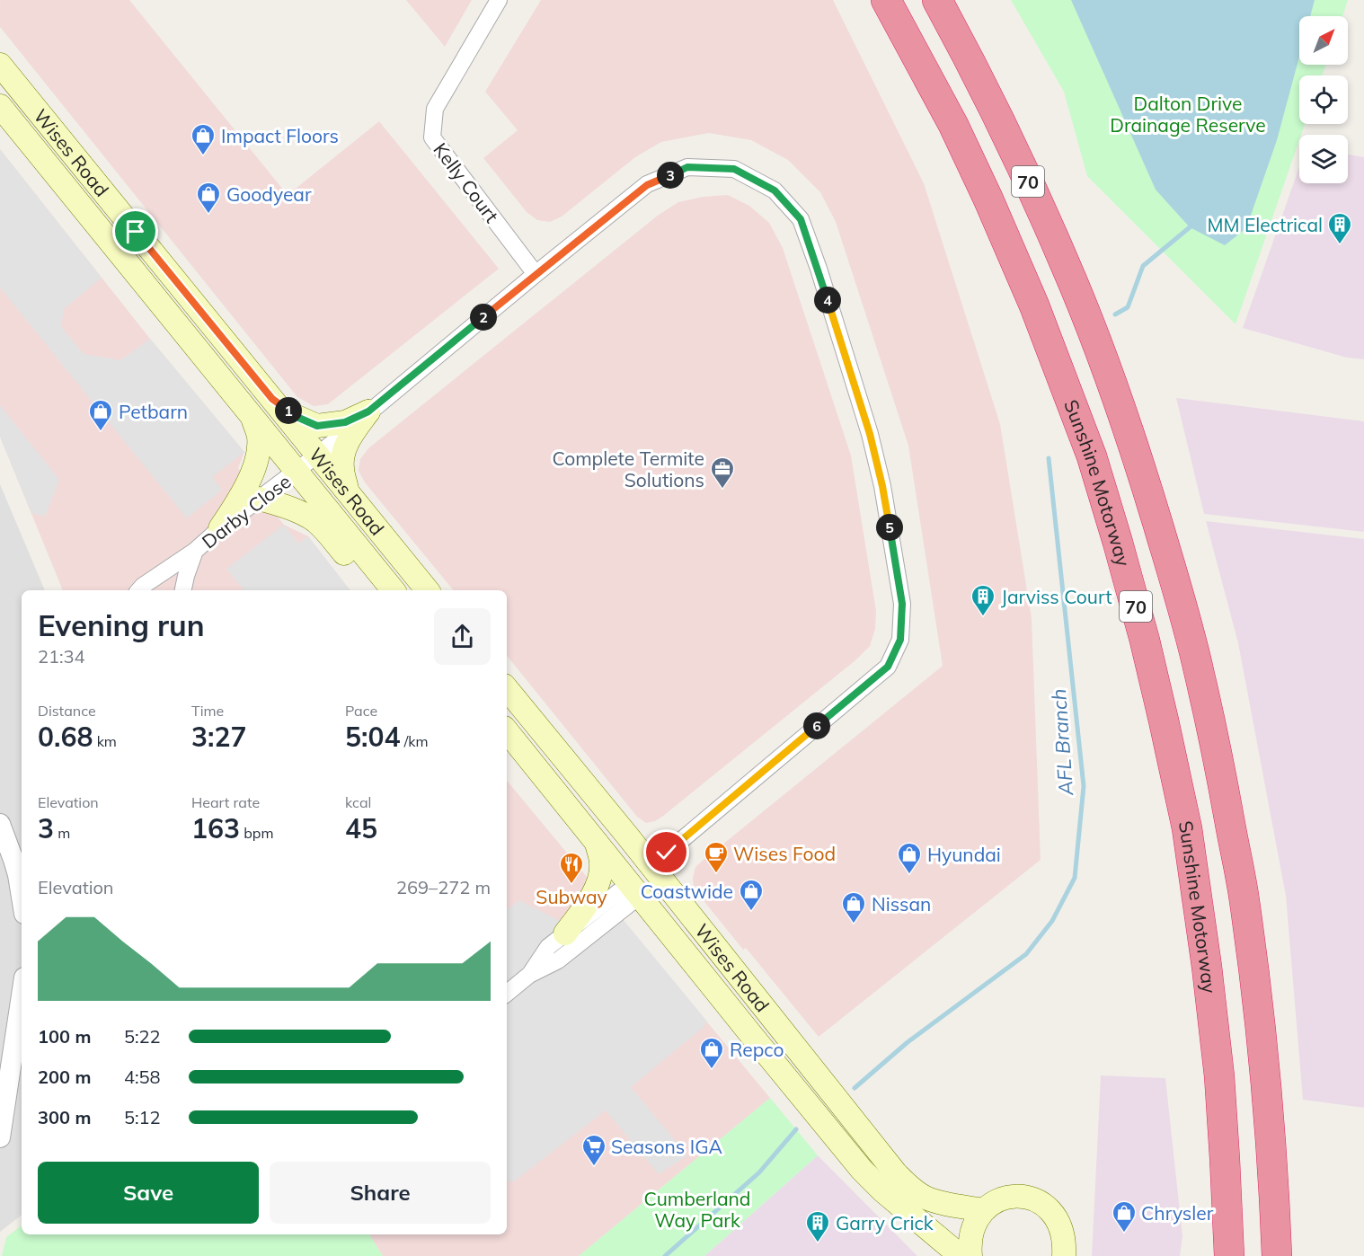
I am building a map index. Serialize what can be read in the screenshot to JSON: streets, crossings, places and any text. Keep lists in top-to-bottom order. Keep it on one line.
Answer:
{"streets":{"highway":["70","Sunshine Motorway"],"main road":["Wises Road"],"street":["Kelly Court","Darby Close"]},"crossings":[["Wises Road","Darby Close"],["Kelly Court","Darby Close"]],"water":["AFL Branch"],"parks":["Dalton Drive Drainage Reserve","Cumberland Way Park"],"places":{"shop":["Impact Floors","Goodyear","Petbarn","Hyundai","Coastwide","Nissan","Repco","Chrysler"],"building":["MM Electrical","Jarviss Court","Garry Crick"],"office":["Complete Termite Solutions"],"cafe":["Wises Food"],"restaurant":["Subway"],"supermarket":["Seasons IGA"]},"north":"top right","page":{"pins":["3","4","2","1","5","6"],"heading":["Evening run","21:34"],"stats":[["Distance","0.68 km"],["Time","3:27"],["Pace","5:04 /km"],["Elevation","3 m"],["Heart rate","163 bpm"],["kcal","45"]],"chart":["Elevation","269–272 m"],"list":[{"name":"100 m","note":"5:22"},{"name":"200 m","note":"4:58"},{"name":"300 m","note":"5:12"}],"buttons":["Save","Share"]}}
